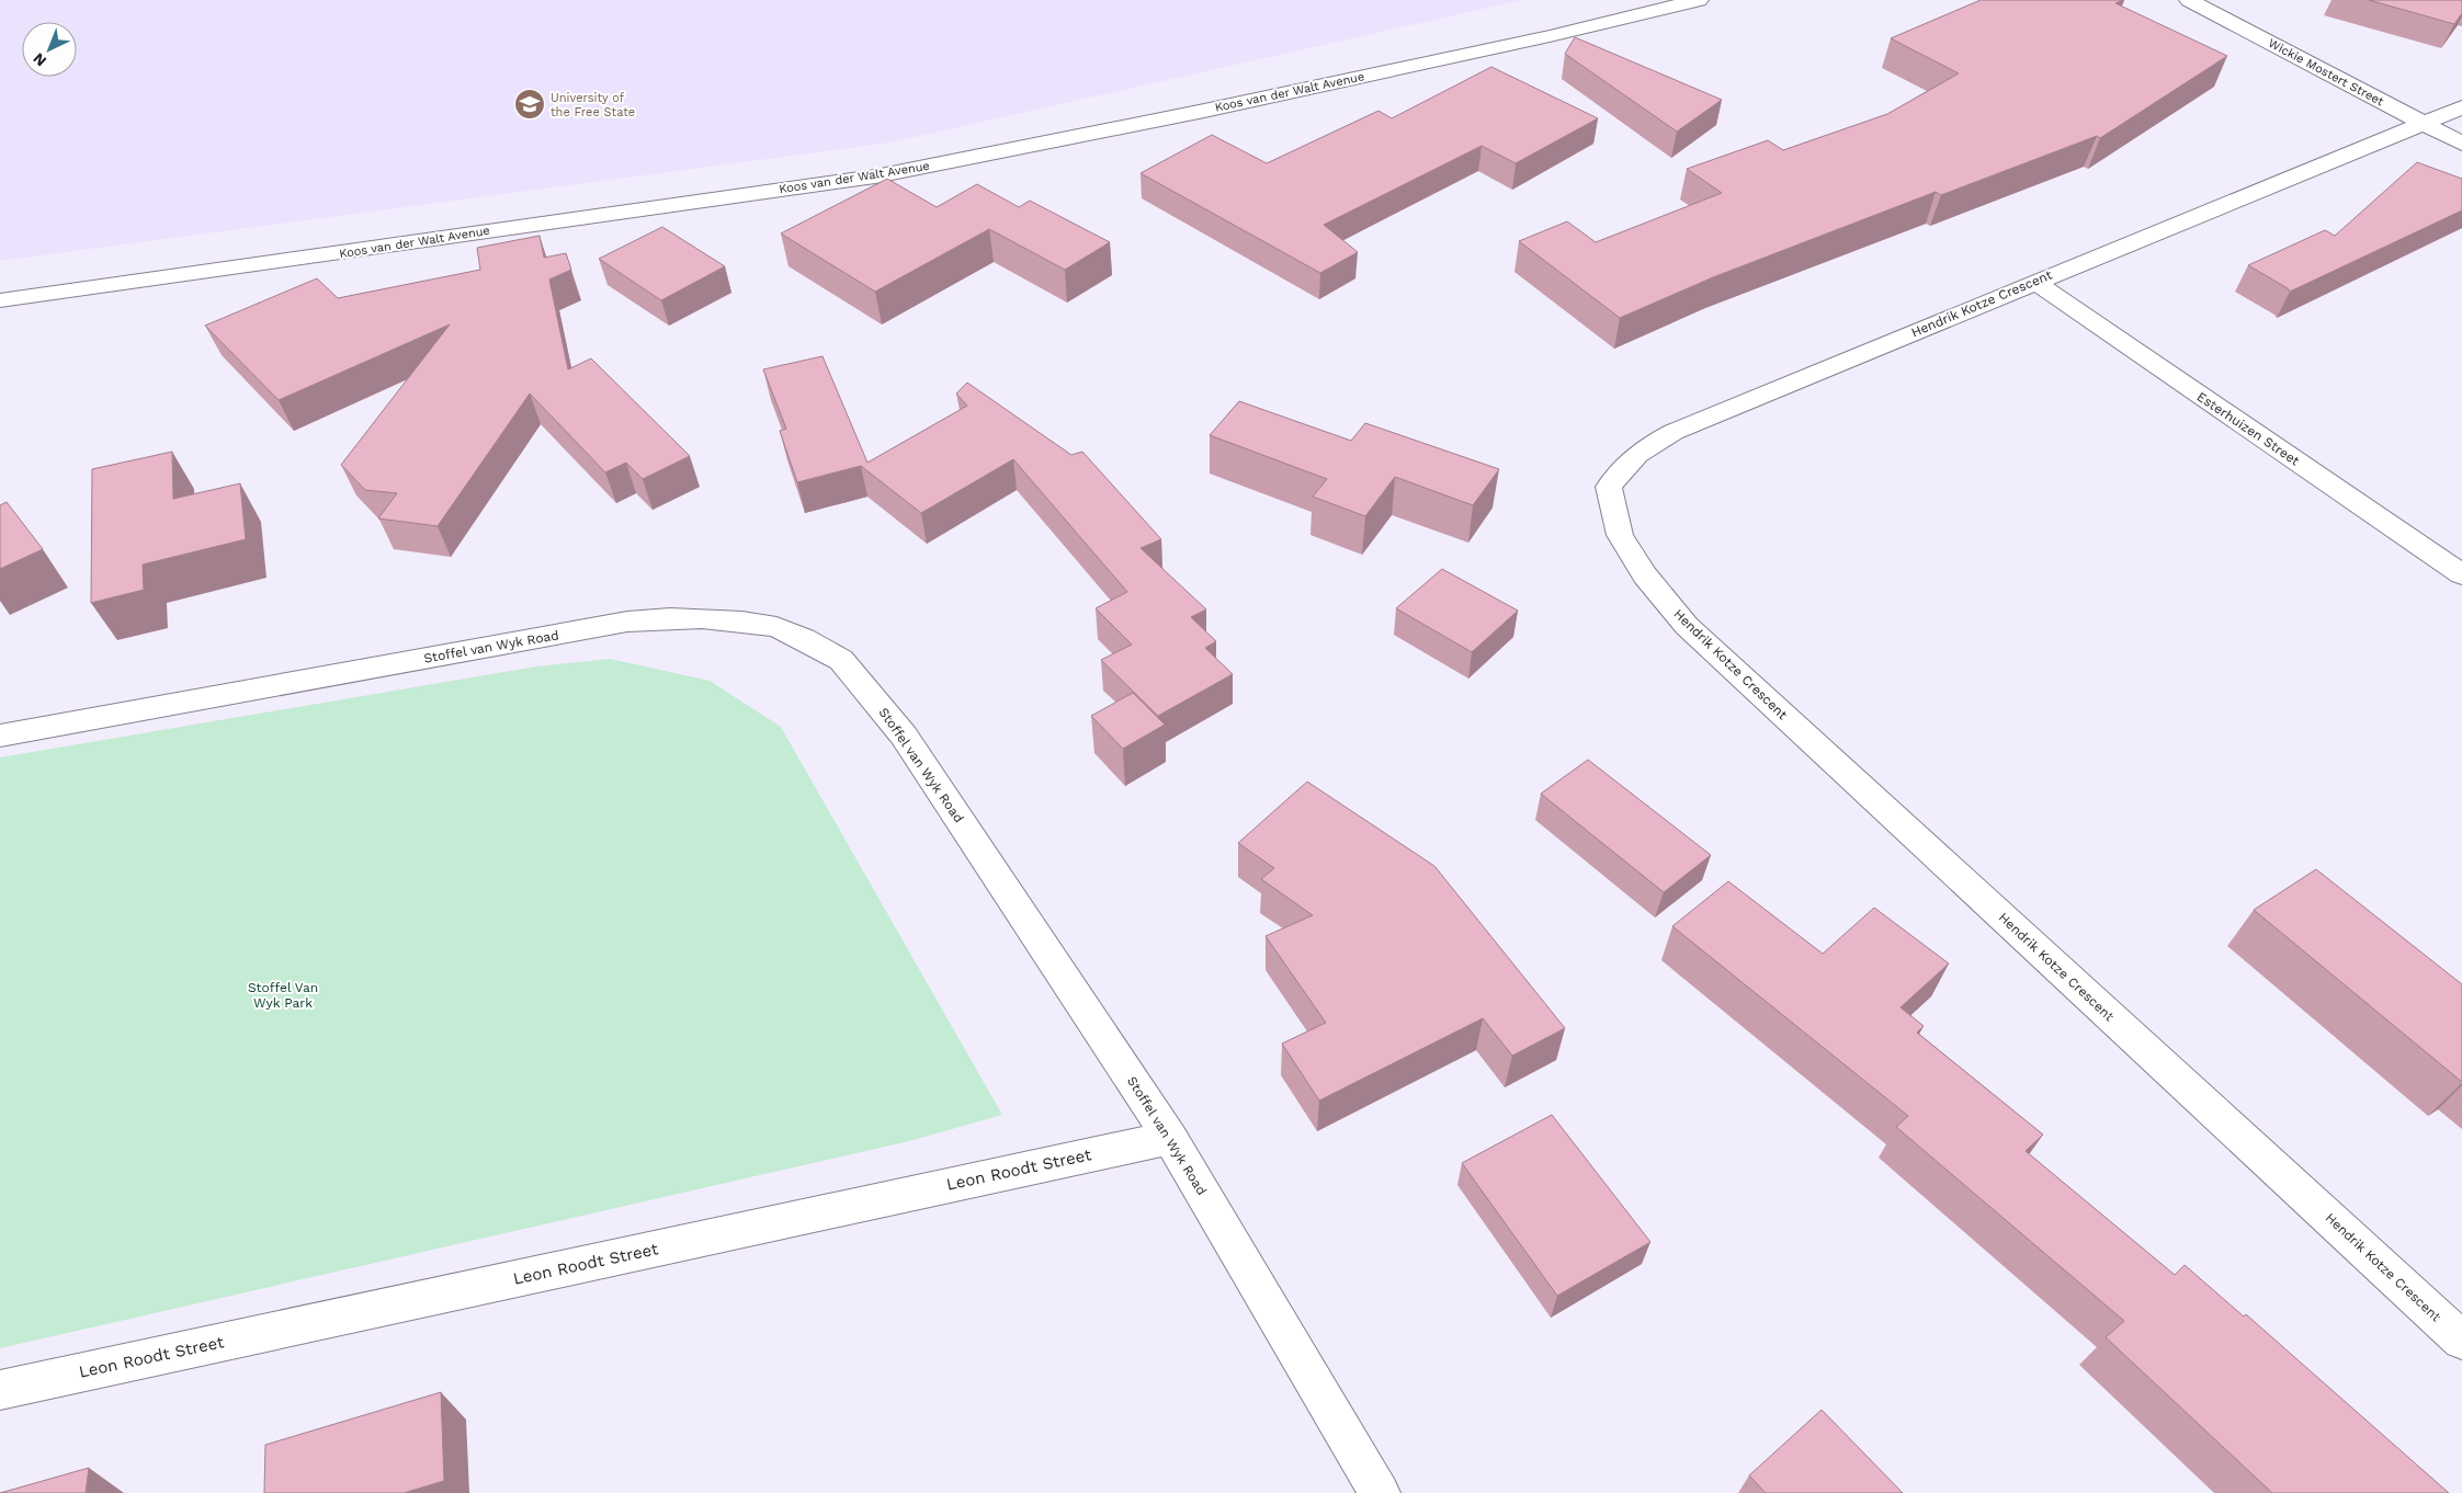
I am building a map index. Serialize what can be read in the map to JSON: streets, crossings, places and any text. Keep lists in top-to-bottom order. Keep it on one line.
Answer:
{"streets":{"street":["Wickie Mostert Street","Koos van der Walt Avenue","Hendrik Kotze Crescent","Esterhuizen Street","Stoffel van Wyk Road","Leon Roodt Street"]},"crossings":[["Wickie Mostert Street","Hendrik Kotze Crescent"],["Hendrik Kotze Crescent","Esterhuizen Street"],["Stoffel van Wyk Road","Leon Roodt Street"]],"parks":["Stoffel Van Wyk Park"],"places":{"school or university":["University of the Free State"]},"north":"bottom left"}
